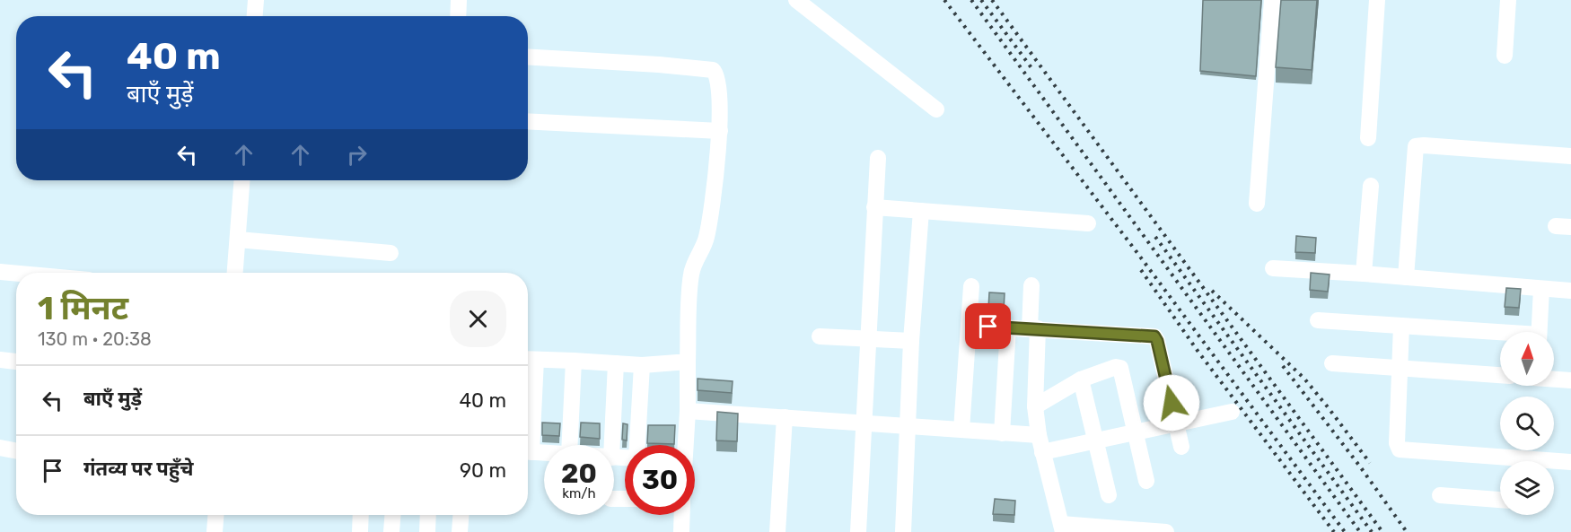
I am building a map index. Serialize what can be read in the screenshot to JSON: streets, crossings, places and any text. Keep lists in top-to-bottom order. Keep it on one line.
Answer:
{"north":"top","page":{"turn":["40 m","बाएँ मुड़ें"],"heading":["1 मिनट","130 m · 20:38"],"list":[{"name":"बाएँ मुड़ें","value":"40 m"},{"name":"गंतव्य पर पहुँचे","value":"90 m"}],"speed":"20 km/h","limit":"30"}}
